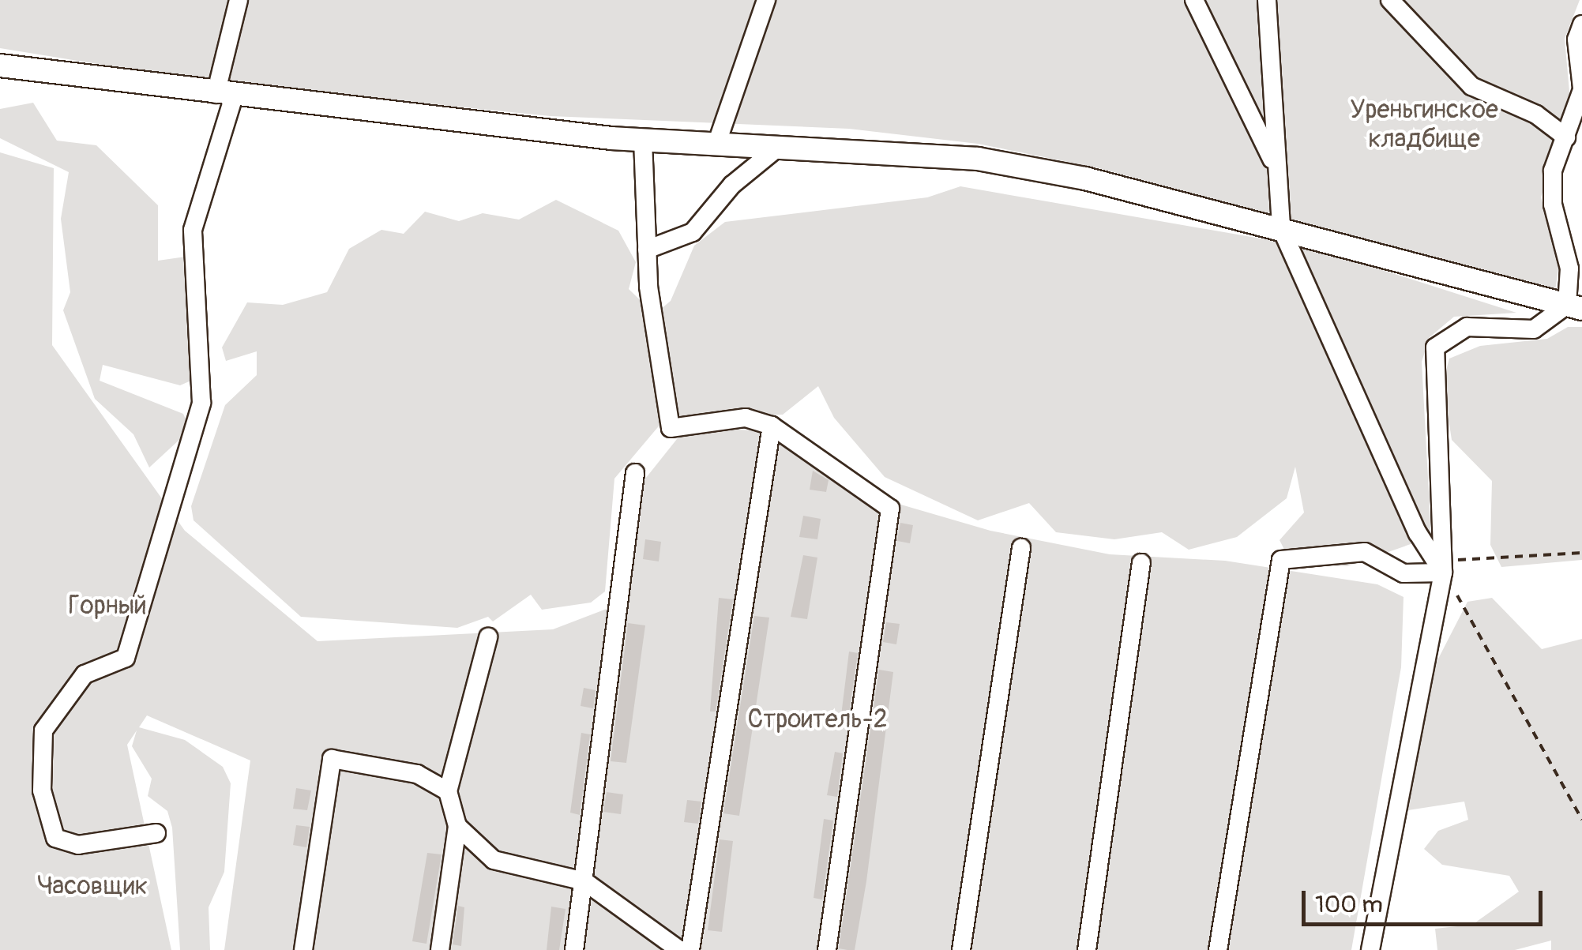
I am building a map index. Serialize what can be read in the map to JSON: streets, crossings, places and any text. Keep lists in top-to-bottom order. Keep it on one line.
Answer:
{"parks":["Уреньгинское кладбище","Горный","Строитель-2","Часовщик"],"scale_bar":"100 m"}
